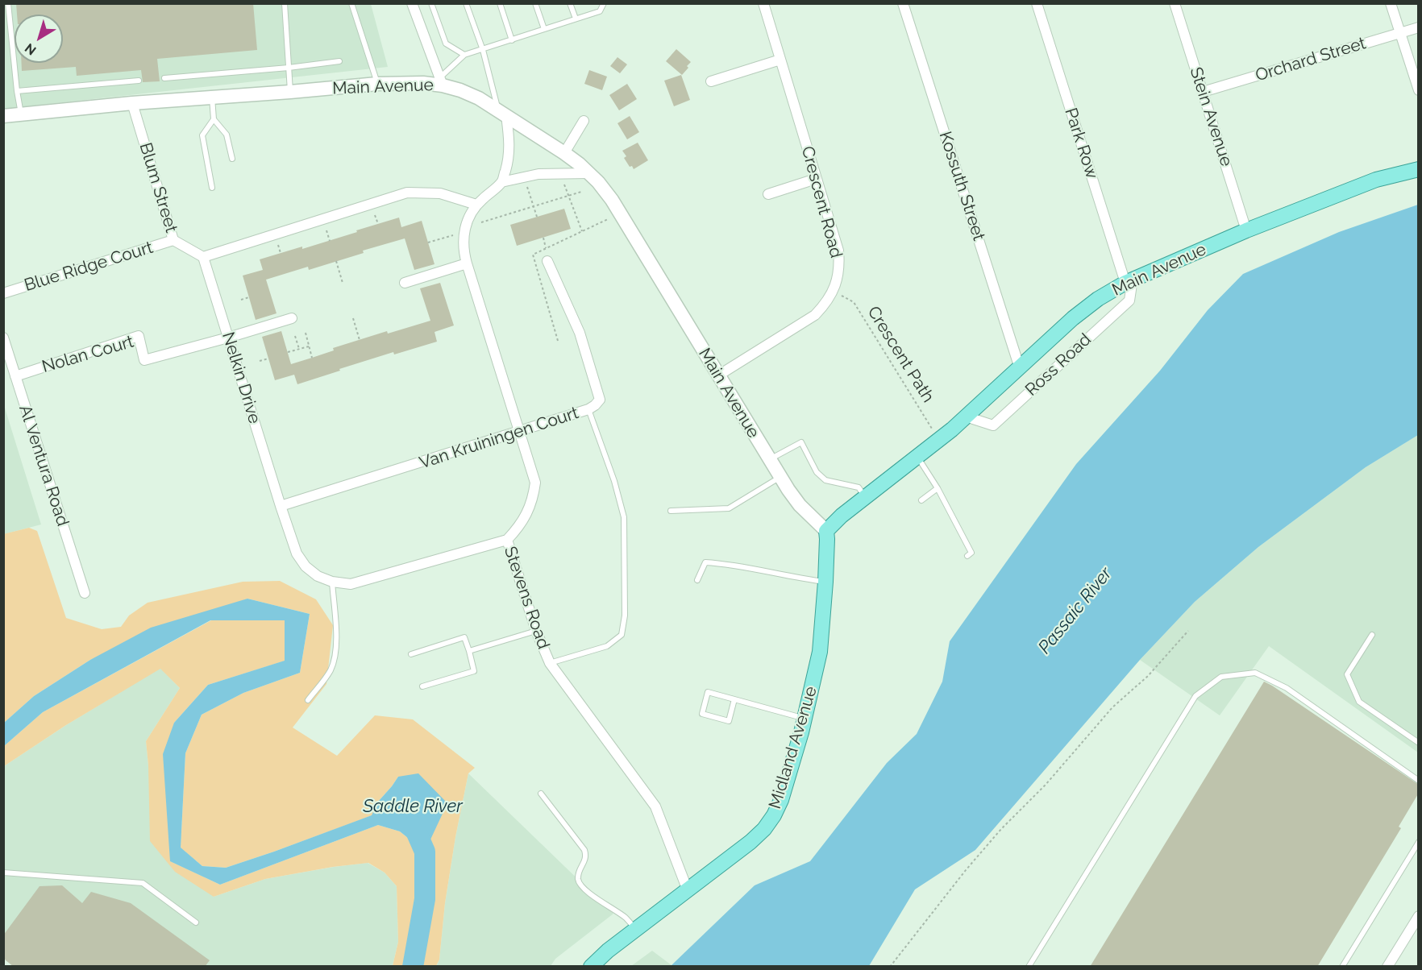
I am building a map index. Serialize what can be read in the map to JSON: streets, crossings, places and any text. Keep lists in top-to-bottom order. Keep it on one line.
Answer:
{"streets":{"main road":["Main Avenue","Midland Avenue"],"street":["Orchard Street","Stein Avenue","Park Row","Kossuth Street","Blum Street","Crescent Road","Blue Ridge Court","Nolan Court","Ross Road","Nelkin Drive","Van Kruiningen Court","Al Ventura Road","Stevens Road"],"path":["Crescent Path"]},"crossings":[["Orchard Street","Stein Avenue"],["Main Avenue","Stein Avenue"],["Main Avenue","Park Row"],["Main Avenue","Kossuth Street"],["Main Avenue","Blum Street"],["Main Avenue","Crescent Road"],["Main Avenue","Crescent Path"],["Main Avenue","Ross Road"],["Main Avenue","Stevens Road"],["Main Avenue","Midland Avenue"],["Park Row","Ross Road"],["Blum Street","Blue Ridge Court"],["Blum Street","Nelkin Drive"],["Crescent Road","Crescent Path"],["Nolan Court","Nelkin Drive"],["Nolan Court","Al Ventura Road"],["Nelkin Drive","Van Kruiningen Court"],["Nelkin Drive","Stevens Road"],["Van Kruiningen Court","Stevens Road"],["Stevens Road","Midland Avenue"]],"water":["Passaic River","Saddle River"],"north":"bottom left"}
